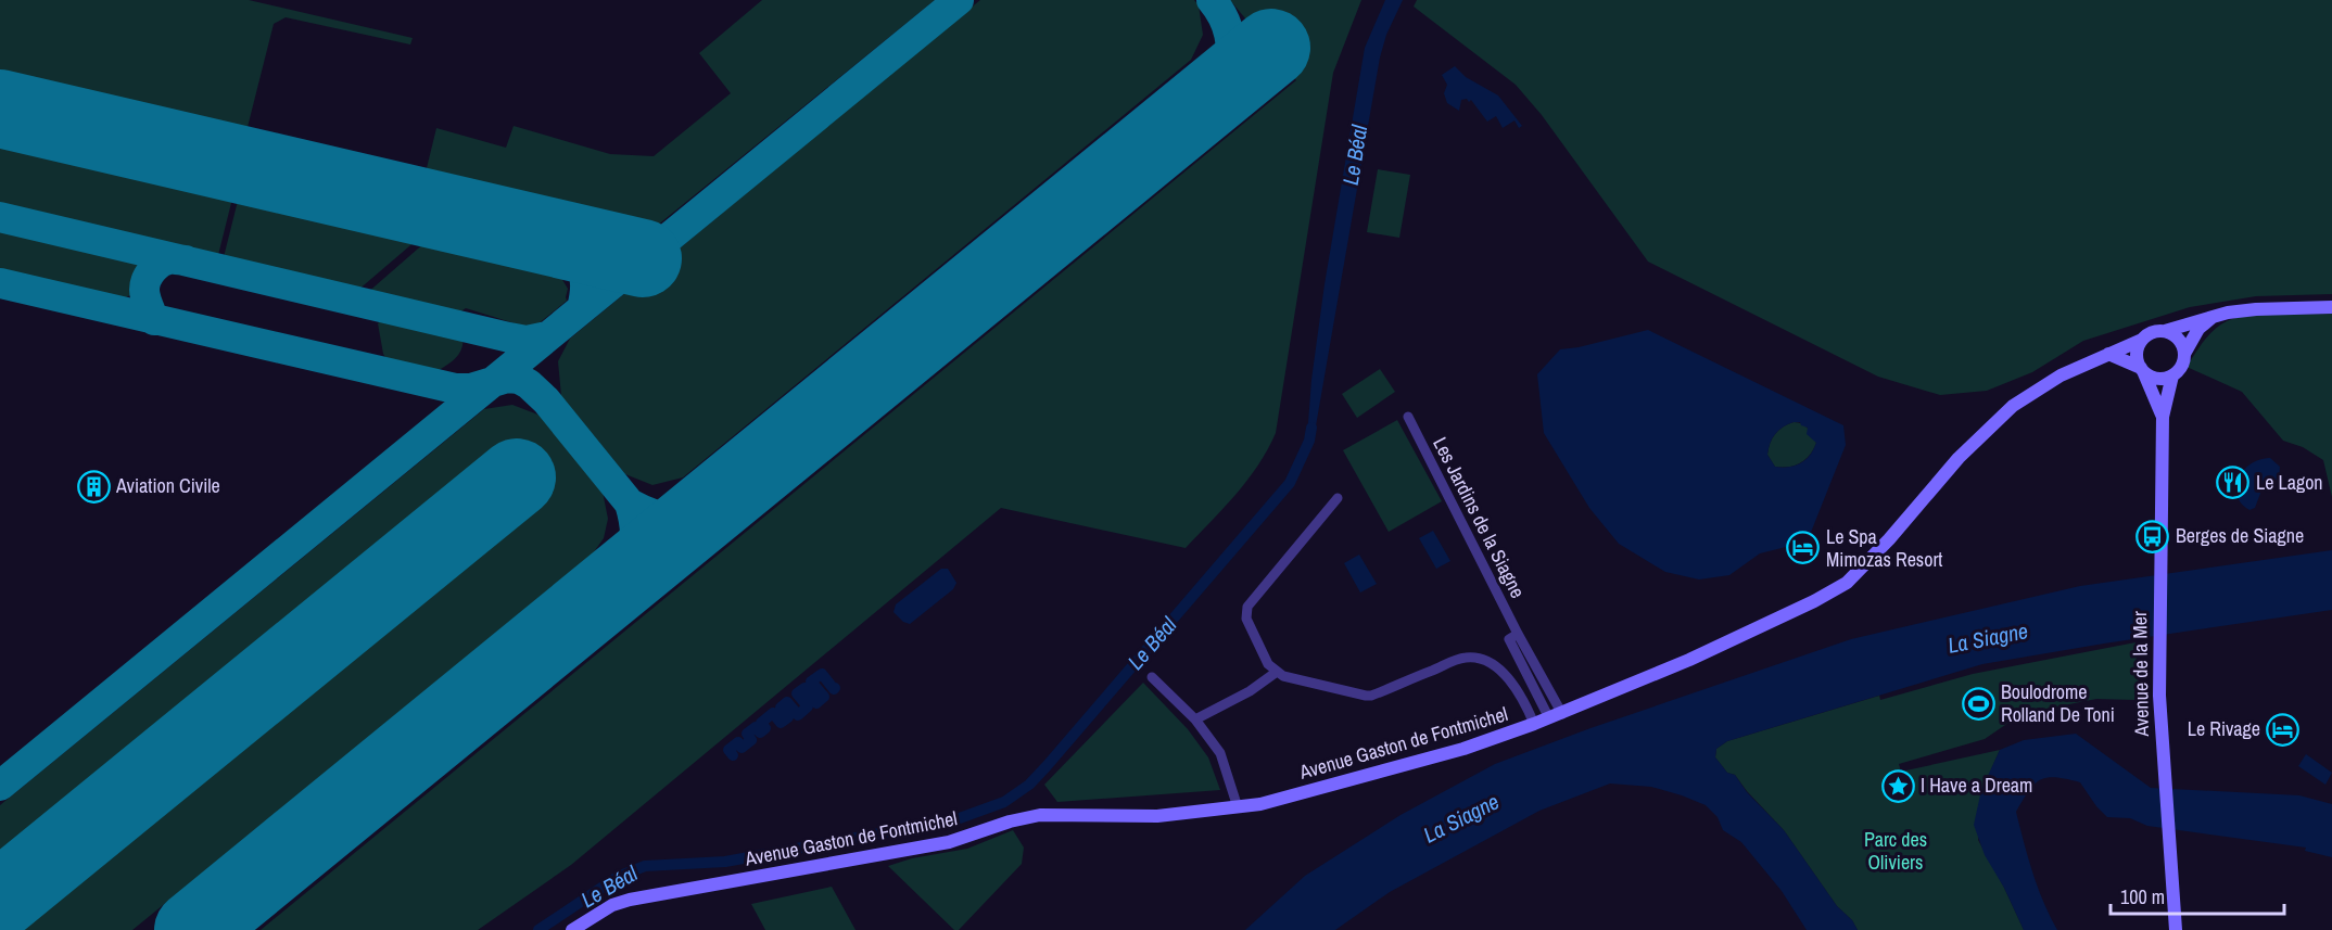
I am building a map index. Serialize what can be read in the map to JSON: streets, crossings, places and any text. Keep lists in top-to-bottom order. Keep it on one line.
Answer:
{"streets":{"main road":["Avenue de la Mer","Avenue Gaston de Fontmichel"],"street":["Les Jardins de la Siagne"]},"crossings":[["Les Jardins de la Siagne","Avenue Gaston de Fontmichel"]],"water":["Le Béal","La Siagne"],"parks":["Parc des Oliviers"],"places":{"restaurant":["Le Lagon"],"building":["Aviation Civile"],"bus stop":["Berges de Siagne"],"hotel":["Le Spa Mimozas Resort","Le Rivage"],"sports":["Boulodrome Rolland De Toni"],"place":["I Have a Dream"]},"scale_bar":"100 m"}
